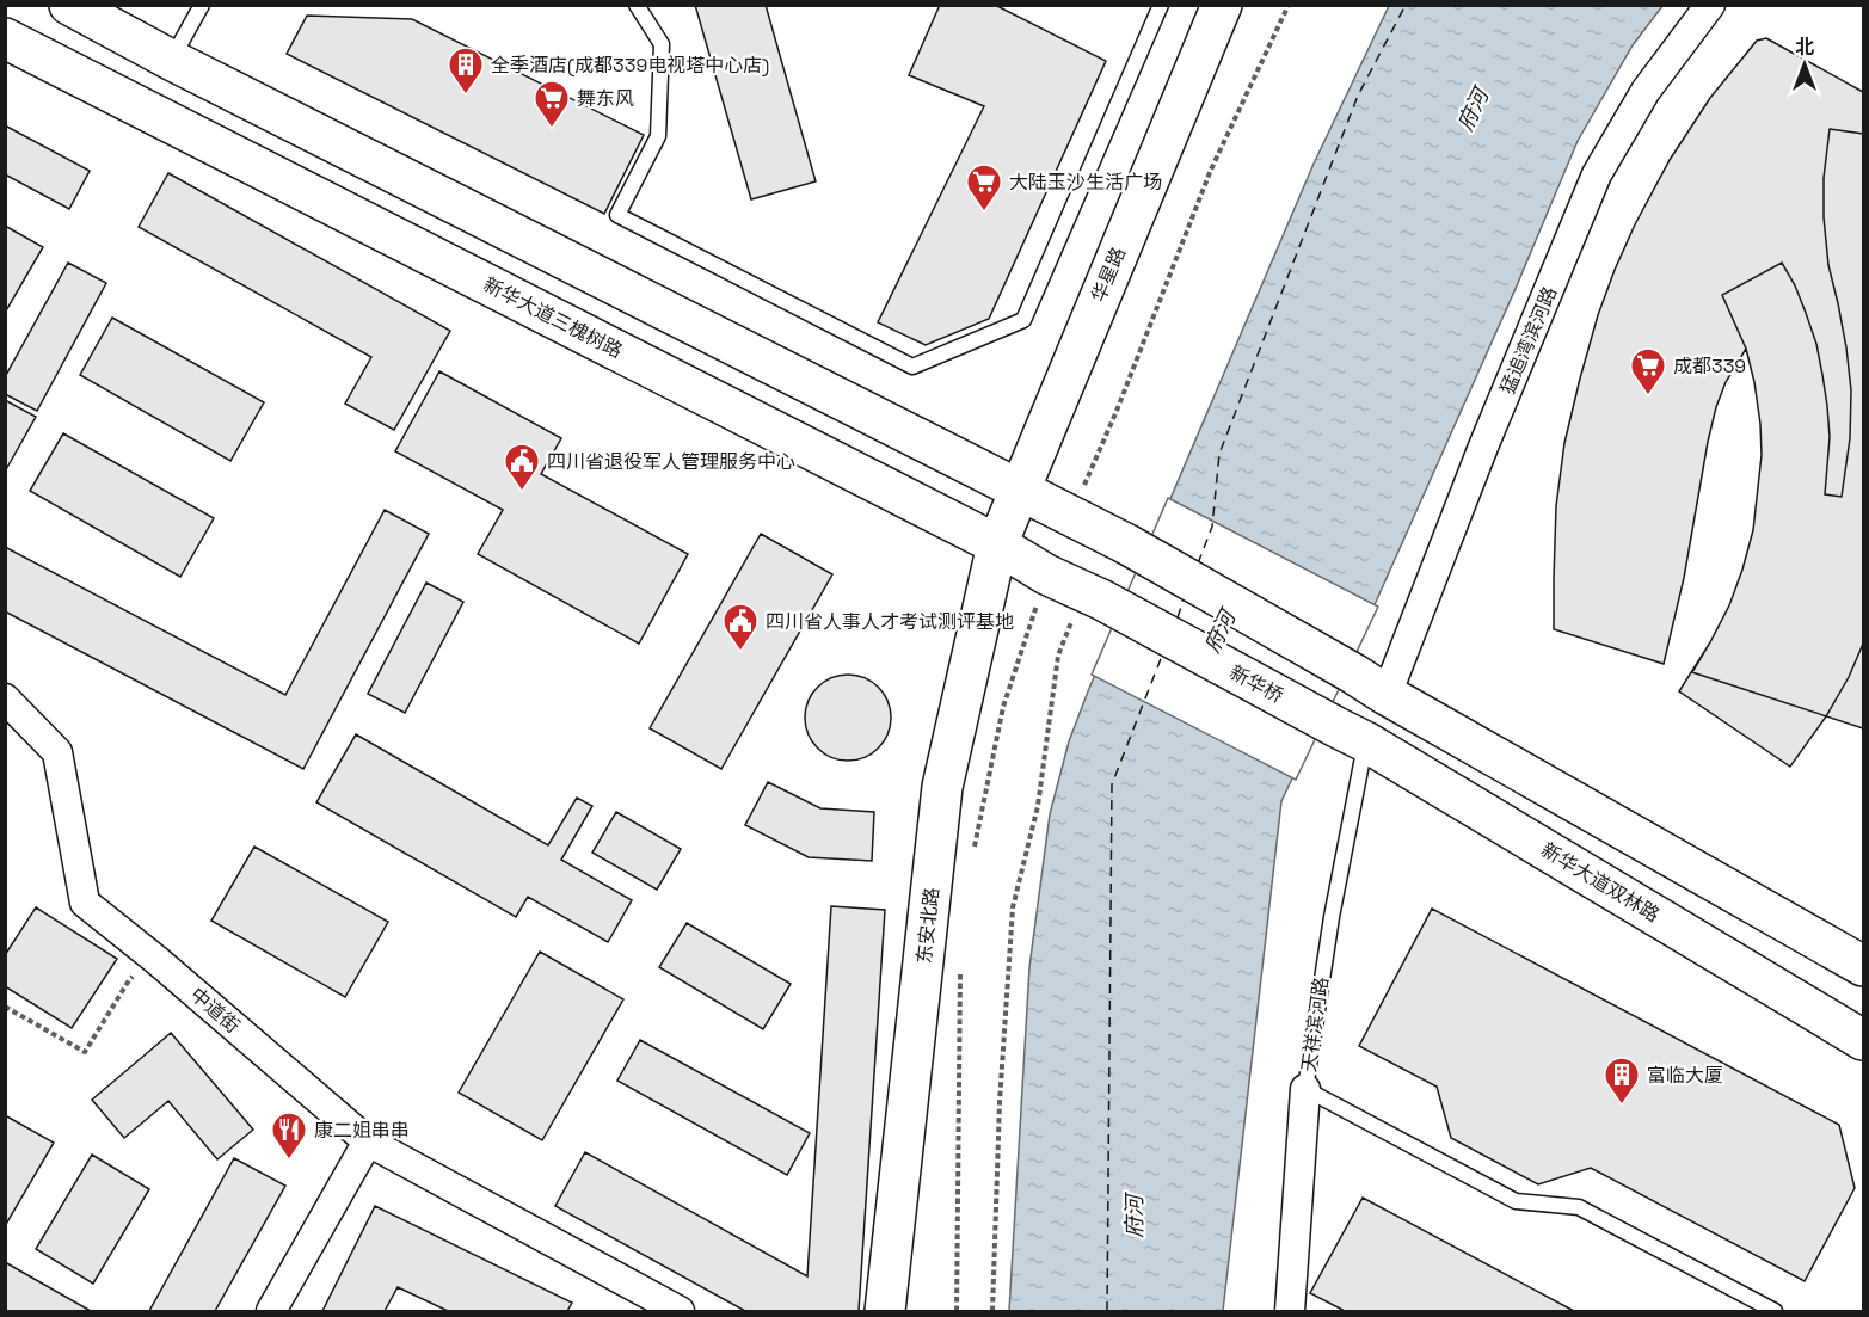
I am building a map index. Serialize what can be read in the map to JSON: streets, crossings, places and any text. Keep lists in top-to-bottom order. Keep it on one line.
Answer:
{"streets":{"main road":["华星路","新华大道三槐树路","新华桥","新华大道双林路","东安北路"],"street":["猛追湾滨河路","中道街","天祥滨河路"]},"crossings":[["华星路","新华大道三槐树路"],["华星路","东安北路"],["新华大道三槐树路","新华桥"],["新华大道三槐树路","东安北路"],["新华桥","新华大道双林路"],["新华桥","天祥滨河路"],["新华大道双林路","天祥滨河路"]],"water":["府河"],"places":{"building":["全季酒店(成都339电视塔中心店)","富临大厦"],"supermarket":["舞东风","大陆玉沙生活广场","成都339"],"public building":["四川省退役军人管理服务中心","四川省人事人才考试测评基地"],"restaurant":["康二姐串串"]},"north":"top"}
